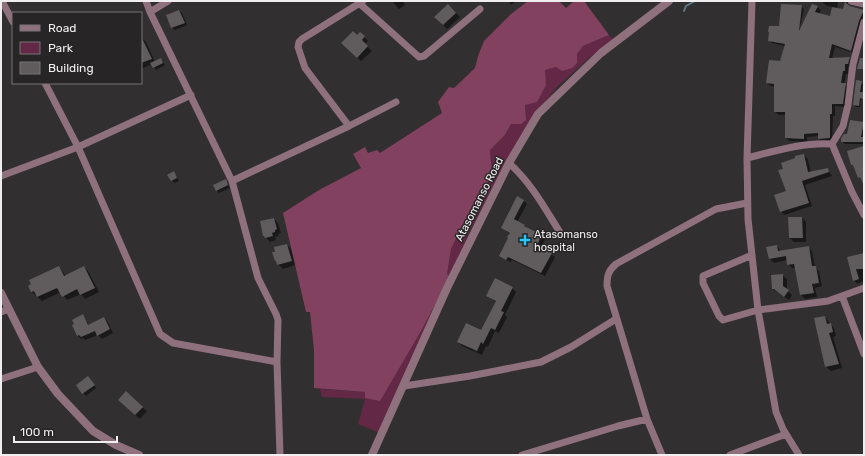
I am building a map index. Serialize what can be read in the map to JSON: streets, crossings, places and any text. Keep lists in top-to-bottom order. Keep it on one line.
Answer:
{"streets":{"street":["Atasomanso Road"]},"places":{"health":["Atasomanso hospital"]},"legend":["Road","Park","Building"],"scale_bar":"100 m"}
